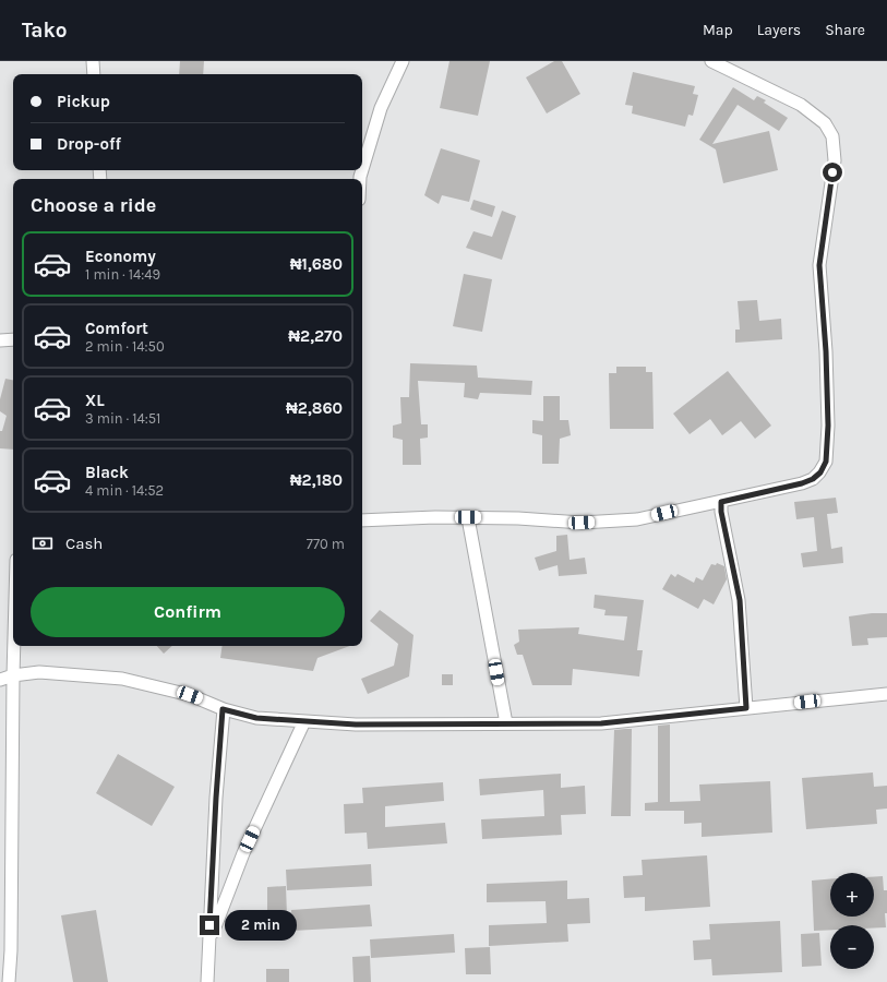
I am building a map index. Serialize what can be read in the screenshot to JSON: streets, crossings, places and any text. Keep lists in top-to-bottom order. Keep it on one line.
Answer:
{"page":{"header":"Tako","nav":["Map","Layers","Share"],"banner":["Pickup","Drop-off"],"heading":"Choose a ride","list":[{"name":"Economy","note":"1 min · 14:49","value":"₦1,680"},{"name":"Comfort","note":"2 min · 14:50","value":"₦2,270"},{"name":"XL","note":"3 min · 14:51","value":"₦2,860"},{"name":"Black","note":"4 min · 14:52","value":"₦2,180"}],"pay":["Cash","770 m"],"buttons":"Confirm","map_buttons":["+","−"],"bubble":"2 min"}}
